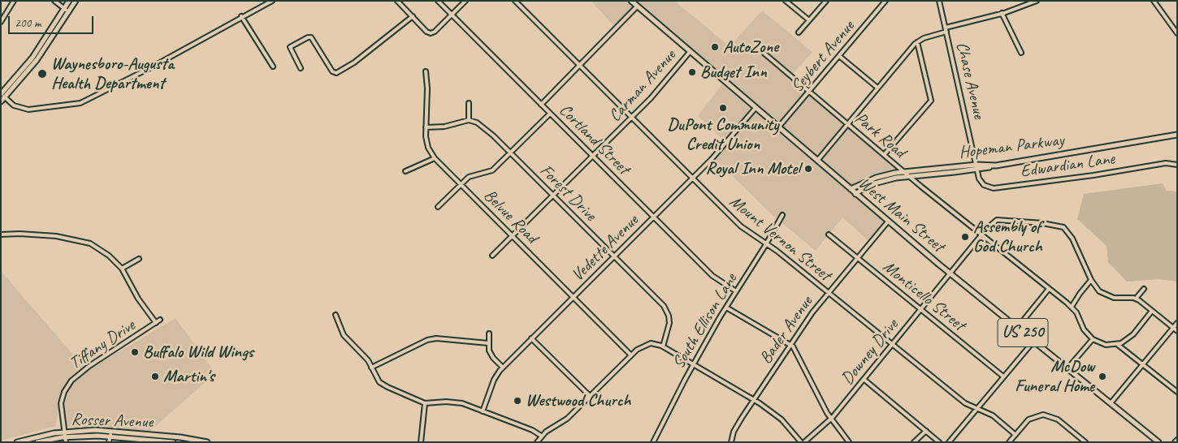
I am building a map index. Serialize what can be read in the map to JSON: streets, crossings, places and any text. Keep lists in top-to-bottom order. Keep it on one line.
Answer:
{"streets":{"main road":["Hopeman Parkway","West Main Street","US 250","Rosser Avenue"],"street":["Seybert Avenue","Chase Avenue","Carman Avenue","Park Road","Cortland Street","Edwardian Lane","Forest Drive","Belvue Road","Mount Vernon Street","Vedette Avenue","Monticello Street","South Ellison Lane","Bader Avenue","Tiffany Drive","Downey Drive"]},"crossings":[["Seybert Avenue","Park Road"],["Seybert Avenue","West Main Street"],["Chase Avenue","Hopeman Parkway"],["Chase Avenue","Edwardian Lane"],["Carman Avenue","Cortland Street"],["Carman Avenue","Forest Drive"],["Carman Avenue","West Main Street"],["Carman Avenue","Belvue Road"],["Carman Avenue","Mount Vernon Street"],["Park Road","Hopeman Parkway"],["Park Road","Downey Drive"],["Cortland Street","Vedette Avenue"],["Cortland Street","South Ellison Lane"],["Hopeman Parkway","Edwardian Lane"],["Hopeman Parkway","West Main Street"],["Forest Drive","Vedette Avenue"],["West Main Street","Vedette Avenue"],["West Main Street","Bader Avenue"],["West Main Street","Downey Drive"],["Belvue Road","Vedette Avenue"],["Mount Vernon Street","Vedette Avenue"],["Mount Vernon Street","South Ellison Lane"],["Mount Vernon Street","Bader Avenue"],["Mount Vernon Street","Downey Drive"],["Monticello Street","Bader Avenue"],["Monticello Street","Downey Drive"],["Tiffany Drive","Rosser Avenue"]],"places":["AutoZone","Budget Inn","Waynesboro-Augusta Health Department","DuPont Community Credit Union","Royal Inn Motel","Assembly of God Church","Buffalo Wild Wings","Martin's","McDow Funeral Home","Westwood Church"],"scale_bar":"200 m"}
